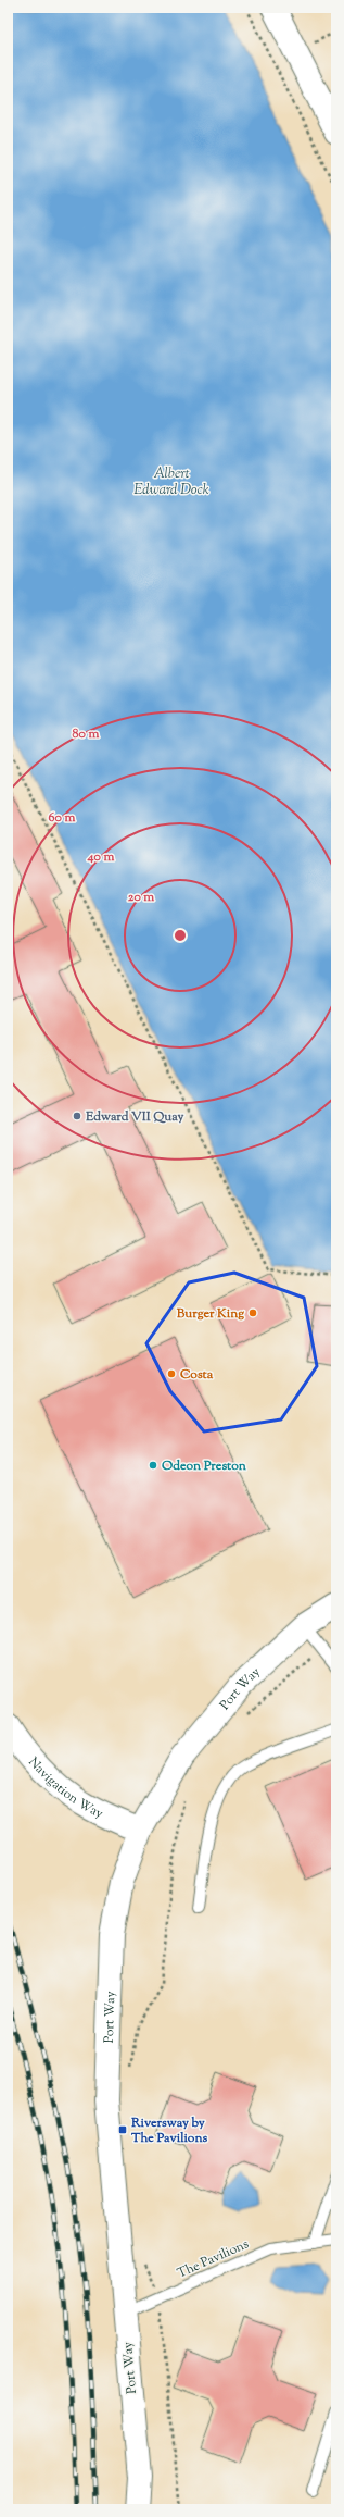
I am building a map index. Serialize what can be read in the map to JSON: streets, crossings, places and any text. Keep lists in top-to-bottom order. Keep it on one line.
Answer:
{"streets":{"street":["Port Way","Navigation Way"],"lane":["The Pavilions"]},"crossings":[["Port Way","Navigation Way"],["Port Way","The Pavilions"]],"water":["Albert Edward Dock"],"places":{"other":["Edward VII Quay","Burger King","Costa","Odeon Preston"],"transit":["Riversway by The Pavilions"]},"rings":["80 m","60 m","40 m","20 m"]}
